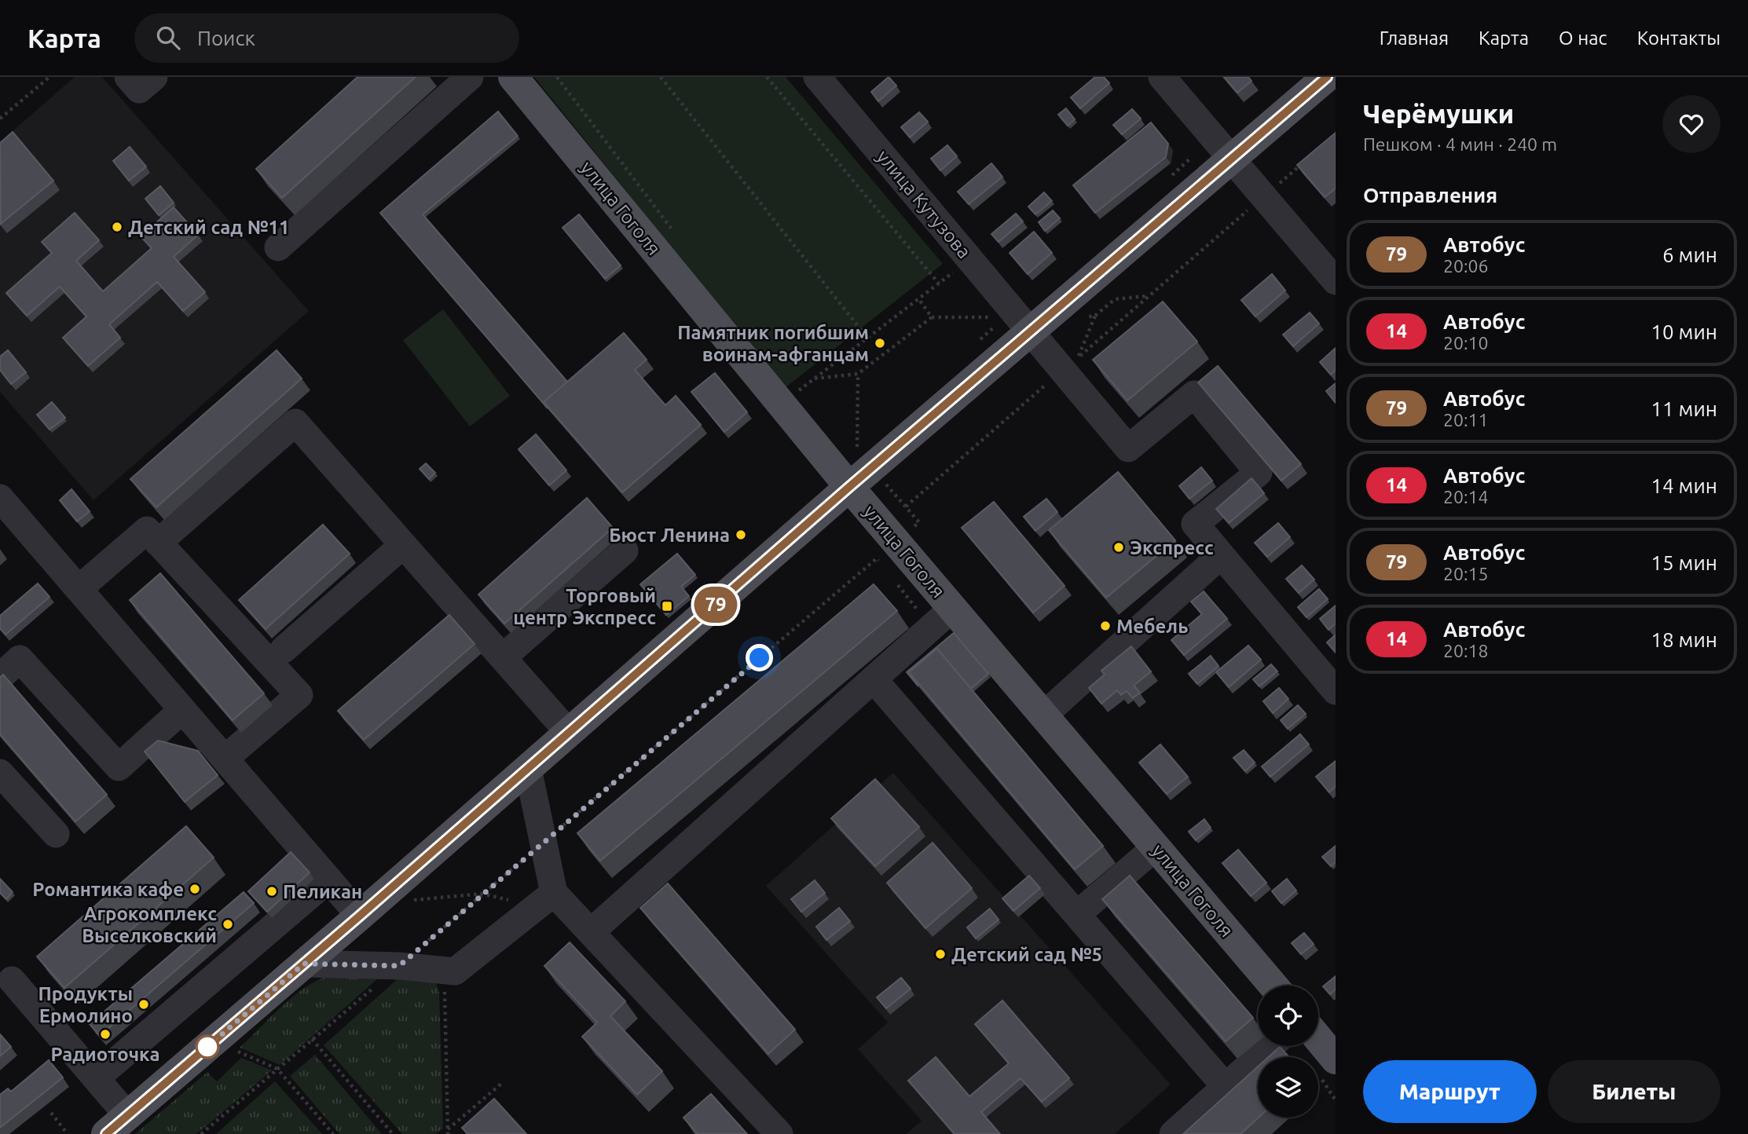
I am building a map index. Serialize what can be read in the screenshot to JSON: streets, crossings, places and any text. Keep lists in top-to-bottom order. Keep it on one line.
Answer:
{"streets":{"main road":["улица Гоголя"],"street":["улица Кутузова"]},"places":{"other":["Детский сад №11","Памятник погибшим воинам-афганцам","Бюст Ленина","Экспресс","Мебель","Романтика кафе","Пеликан","Агрокомплекс Выселковский","Детский сад №5","Продукты Ермолино","Радиоточка"],"transit":["Торговый центр Экспресс"]},"lines":["bus line 79"],"page":{"header":"Карта","search":"Поиск","nav":["Главная","Карта","О нас","Контакты"],"on_map":"79","heading":[["Черёмушки","Пешком · 4 мин · 240 m"],"Отправления"],"list":[{"mark":"79","name":"Автобус","note":"20:06","value":"6 мин"},{"mark":"14","name":"Автобус","note":"20:10","value":"10 мин"},{"mark":"79","name":"Автобус","note":"20:11","value":"11 мин"},{"mark":"14","name":"Автобус","note":"20:14","value":"14 мин"},{"mark":"79","name":"Автобус","note":"20:15","value":"15 мин"},{"mark":"14","name":"Автобус","note":"20:18","value":"18 мин"}],"buttons":["Маршрут","Билеты"]}}
